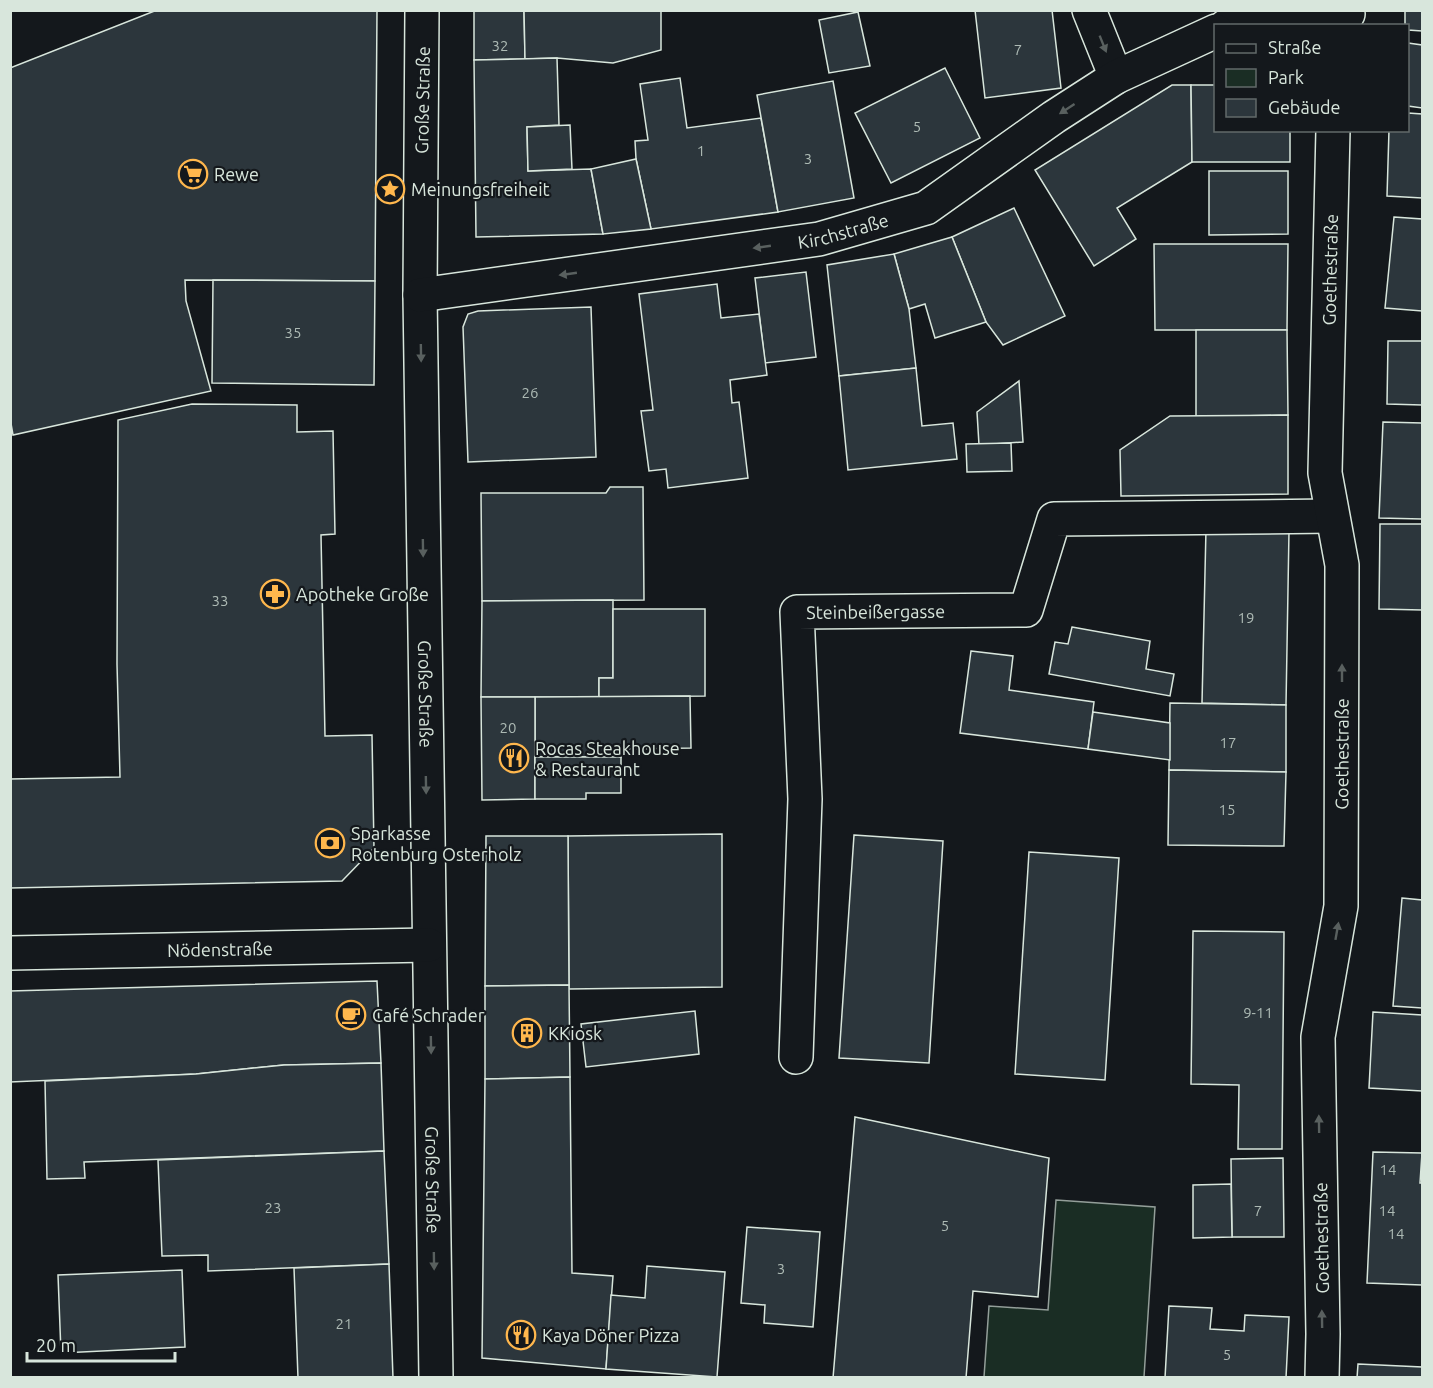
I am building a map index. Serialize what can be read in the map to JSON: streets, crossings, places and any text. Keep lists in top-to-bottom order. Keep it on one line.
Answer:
{"streets":{"street":["Große Straße","Kirchstraße","Goethestraße","Steinbeißergasse","Nödenstraße"]},"crossings":[["Große Straße","Kirchstraße"],["Große Straße","Nödenstraße"],["Goethestraße","Steinbeißergasse"]],"one_way":["Große Straße","Kirchstraße","Goethestraße"],"places":{"supermarket":["Rewe"],"place":["Meinungsfreiheit"],"pharmacy":["Apotheke Große"],"restaurant":["Rocas Steakhouse & Restaurant","Kaya Döner Pizza"],"bank":["Sparkasse Rotenburg Osterholz"],"cafe":["Café Schrader"],"building":["KKiosk"]},"house_numbers":["32","7","5","1","3","35","26","33","19","20","17","15","9-11","14","23","7","14","5","14","3","21","5"],"legend":["Straße","Park","Gebäude"],"scale_bar":"20 m"}
